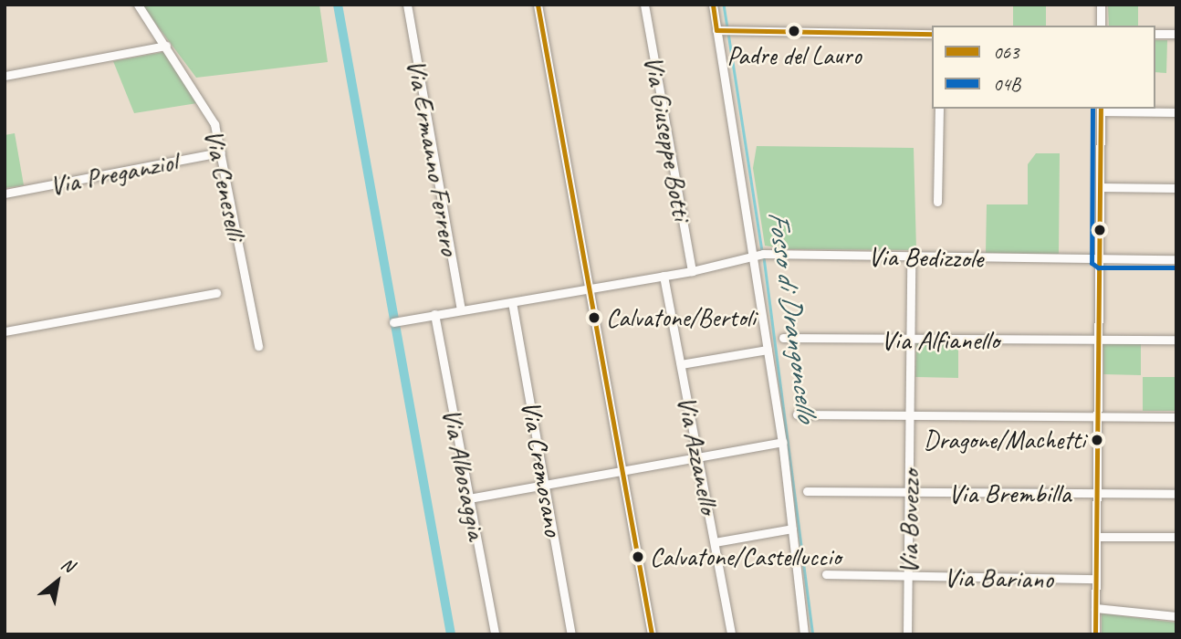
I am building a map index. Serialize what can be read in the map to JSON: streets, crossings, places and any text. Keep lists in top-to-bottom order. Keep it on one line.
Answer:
{"streets":{"street":["Via Giuseppe Botti","Via Ermanno Ferrero","Via Preganziol","Via Ceneselli","Via Bedizzole","Via Alfianello","Via Azzanello","Via Cremosano","Via Albosaggia","Via Brembilla","Via Bovezzo","Via Bariano"]},"crossings":[["Via Giuseppe Botti","Via Bedizzole"],["Via Ermanno Ferrero","Via Bedizzole"],["Via Preganziol","Via Ceneselli"],["Via Bedizzole","Via Azzanello"],["Via Bedizzole","Via Cremosano"],["Via Bedizzole","Via Albosaggia"],["Via Bedizzole","Via Bovezzo"],["Via Alfianello","Via Bovezzo"],["Via Brembilla","Via Bovezzo"],["Via Bovezzo","Via Bariano"]],"water":["Fosso di Drangoncello"],"places":["Padre del Lauro","Calvatone/Bertoli","Dragone/Machetti","Calvatone/Castelluccio"],"lines":["transit line 063","transit line 04B"],"legend":["063","04B"],"north":"top right"}
